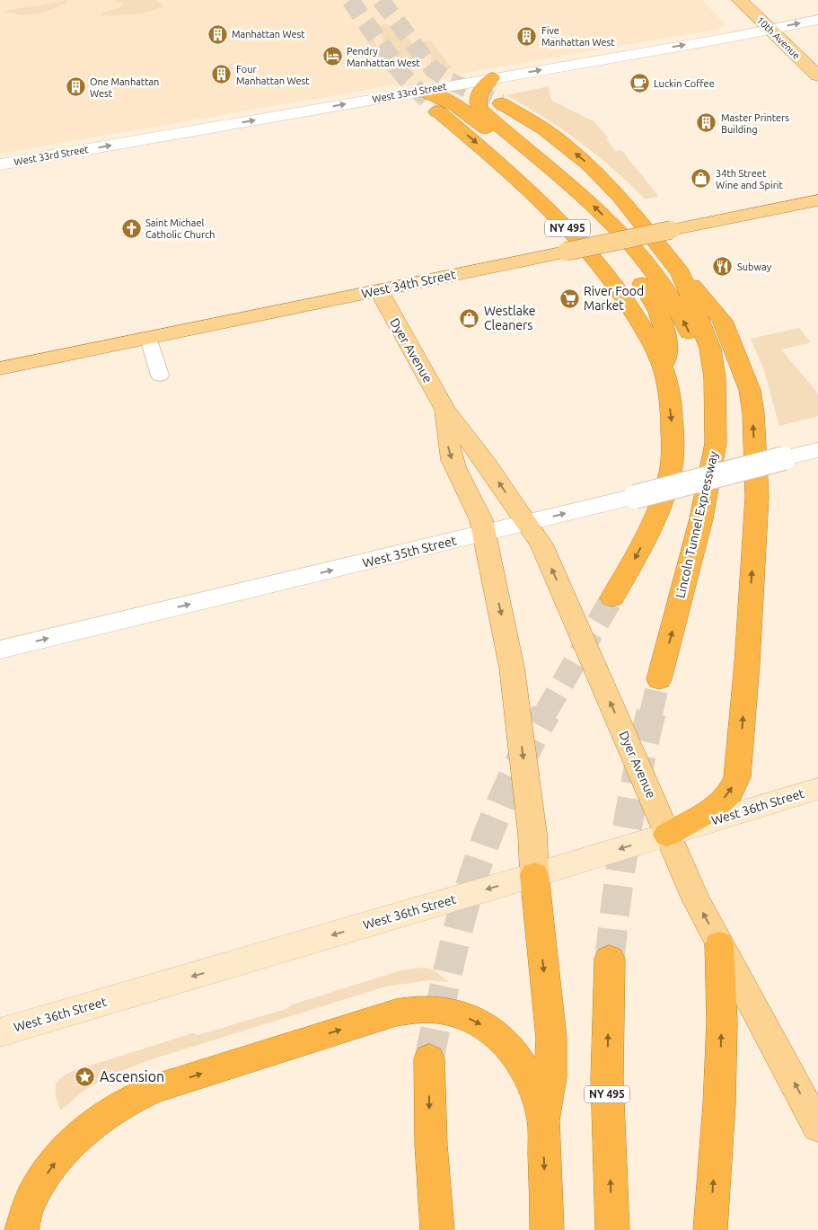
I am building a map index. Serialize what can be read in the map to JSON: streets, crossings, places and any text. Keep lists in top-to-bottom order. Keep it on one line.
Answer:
{"streets":{"highway":["NY 495","Lincoln Tunnel Expressway"],"main road":["10th Avenue","West 34th Street","Dyer Avenue","West 36th Street"],"street":["West 33rd Street","West 35th Street"]},"crossings":[["10th Avenue","West 33rd Street"],["West 34th Street","Dyer Avenue"],["Dyer Avenue","West 35th Street"],["Dyer Avenue","West 36th Street"]],"one_way":["West 33rd Street","Lincoln Tunnel Expressway","West 35th Street","West 36th Street"],"places":{"building":["Manhattan West","Five Manhattan West","Four Manhattan West","One Manhattan West","Master Printers Building"],"hotel":["Pendry Manhattan West"],"cafe":["Luckin Coffee"],"shop":["34th Street Wine and Spirit","Westlake Cleaners"],"church":["Saint Michael Catholic Church"],"restaurant":["Subway"],"supermarket":["River Food Market"],"place":["Ascension"]}}
